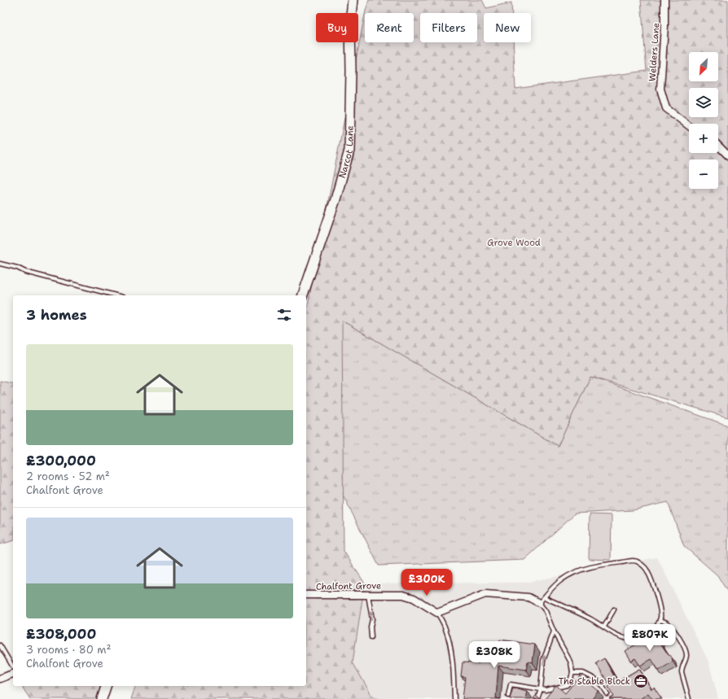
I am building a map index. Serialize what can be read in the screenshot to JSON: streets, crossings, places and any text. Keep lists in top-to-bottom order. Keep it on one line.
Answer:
{"streets":{"street":["Welders Lane","Narcot Lane","Chalfont Grove"]},"parks":["Grove Wood"],"places":{"office":["The Stable Block"]},"north":"bottom left","page":{"chip":["Buy","Rent","Filters","New"],"map_buttons":["+","−"],"heading":"3 homes","list":[{"name":"£300,000","note":"2 rooms · 52 m² · Chalfont Grove"},{"name":"£308,000","note":"3 rooms · 80 m² · Chalfont Grove"}],"price":["£300K","£807K","£308K"]}}
